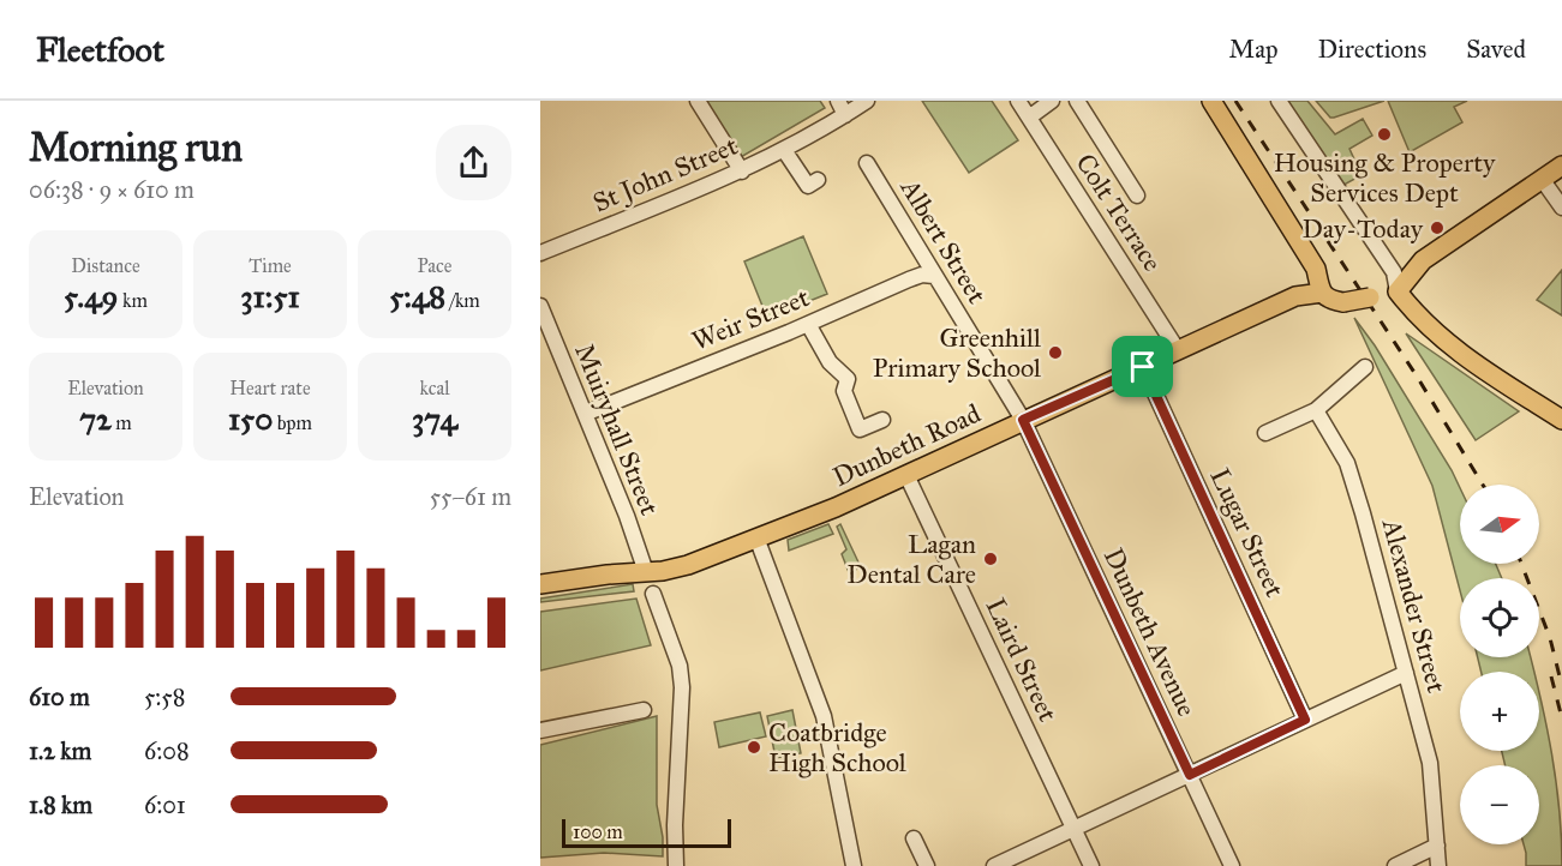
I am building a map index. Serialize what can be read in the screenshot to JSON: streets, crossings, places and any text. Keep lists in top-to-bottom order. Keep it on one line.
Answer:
{"streets":{"main road":["Dunbeth Road"],"street":["St John Street","Colt Terrace","Albert Street","Weir Street","Muiryhall Street","Lugar Street","Alexander Street","Dunbeth Avenue","Laird Street"]},"crossings":[["Colt Terrace","Dunbeth Road"],["Albert Street","Weir Street"],["Albert Street","Dunbeth Road"],["Albert Street","Dunbeth Avenue"],["Weir Street","Muiryhall Street"],["Muiryhall Street","Dunbeth Road"],["Dunbeth Road","Lugar Street"],["Dunbeth Road","Dunbeth Avenue"],["Dunbeth Road","Laird Street"]],"places":["Housing & Property Services Dept","Day-Today","Greenhill Primary School","Lagan Dental Care","Coatbridge High School"],"scale_bar":"100 m","north":"right","page":{"header":"Fleetfoot","nav":["Map","Directions","Saved"],"heading":["Morning run","06:38 · 9 × 610 m"],"stats":[["Distance","5.49 km"],["Time","31:51"],["Pace","5:48 /km"],["Elevation","72 m"],["Heart rate","150 bpm"],["kcal","374"]],"chart":["Elevation","55–61 m"],"map_buttons":["+","−"],"list":[{"name":"610 m","note":"5:58"},{"name":"1.2 km","note":"6:08"},{"name":"1.8 km","note":"6:01"}],"scale":"100 m"}}
